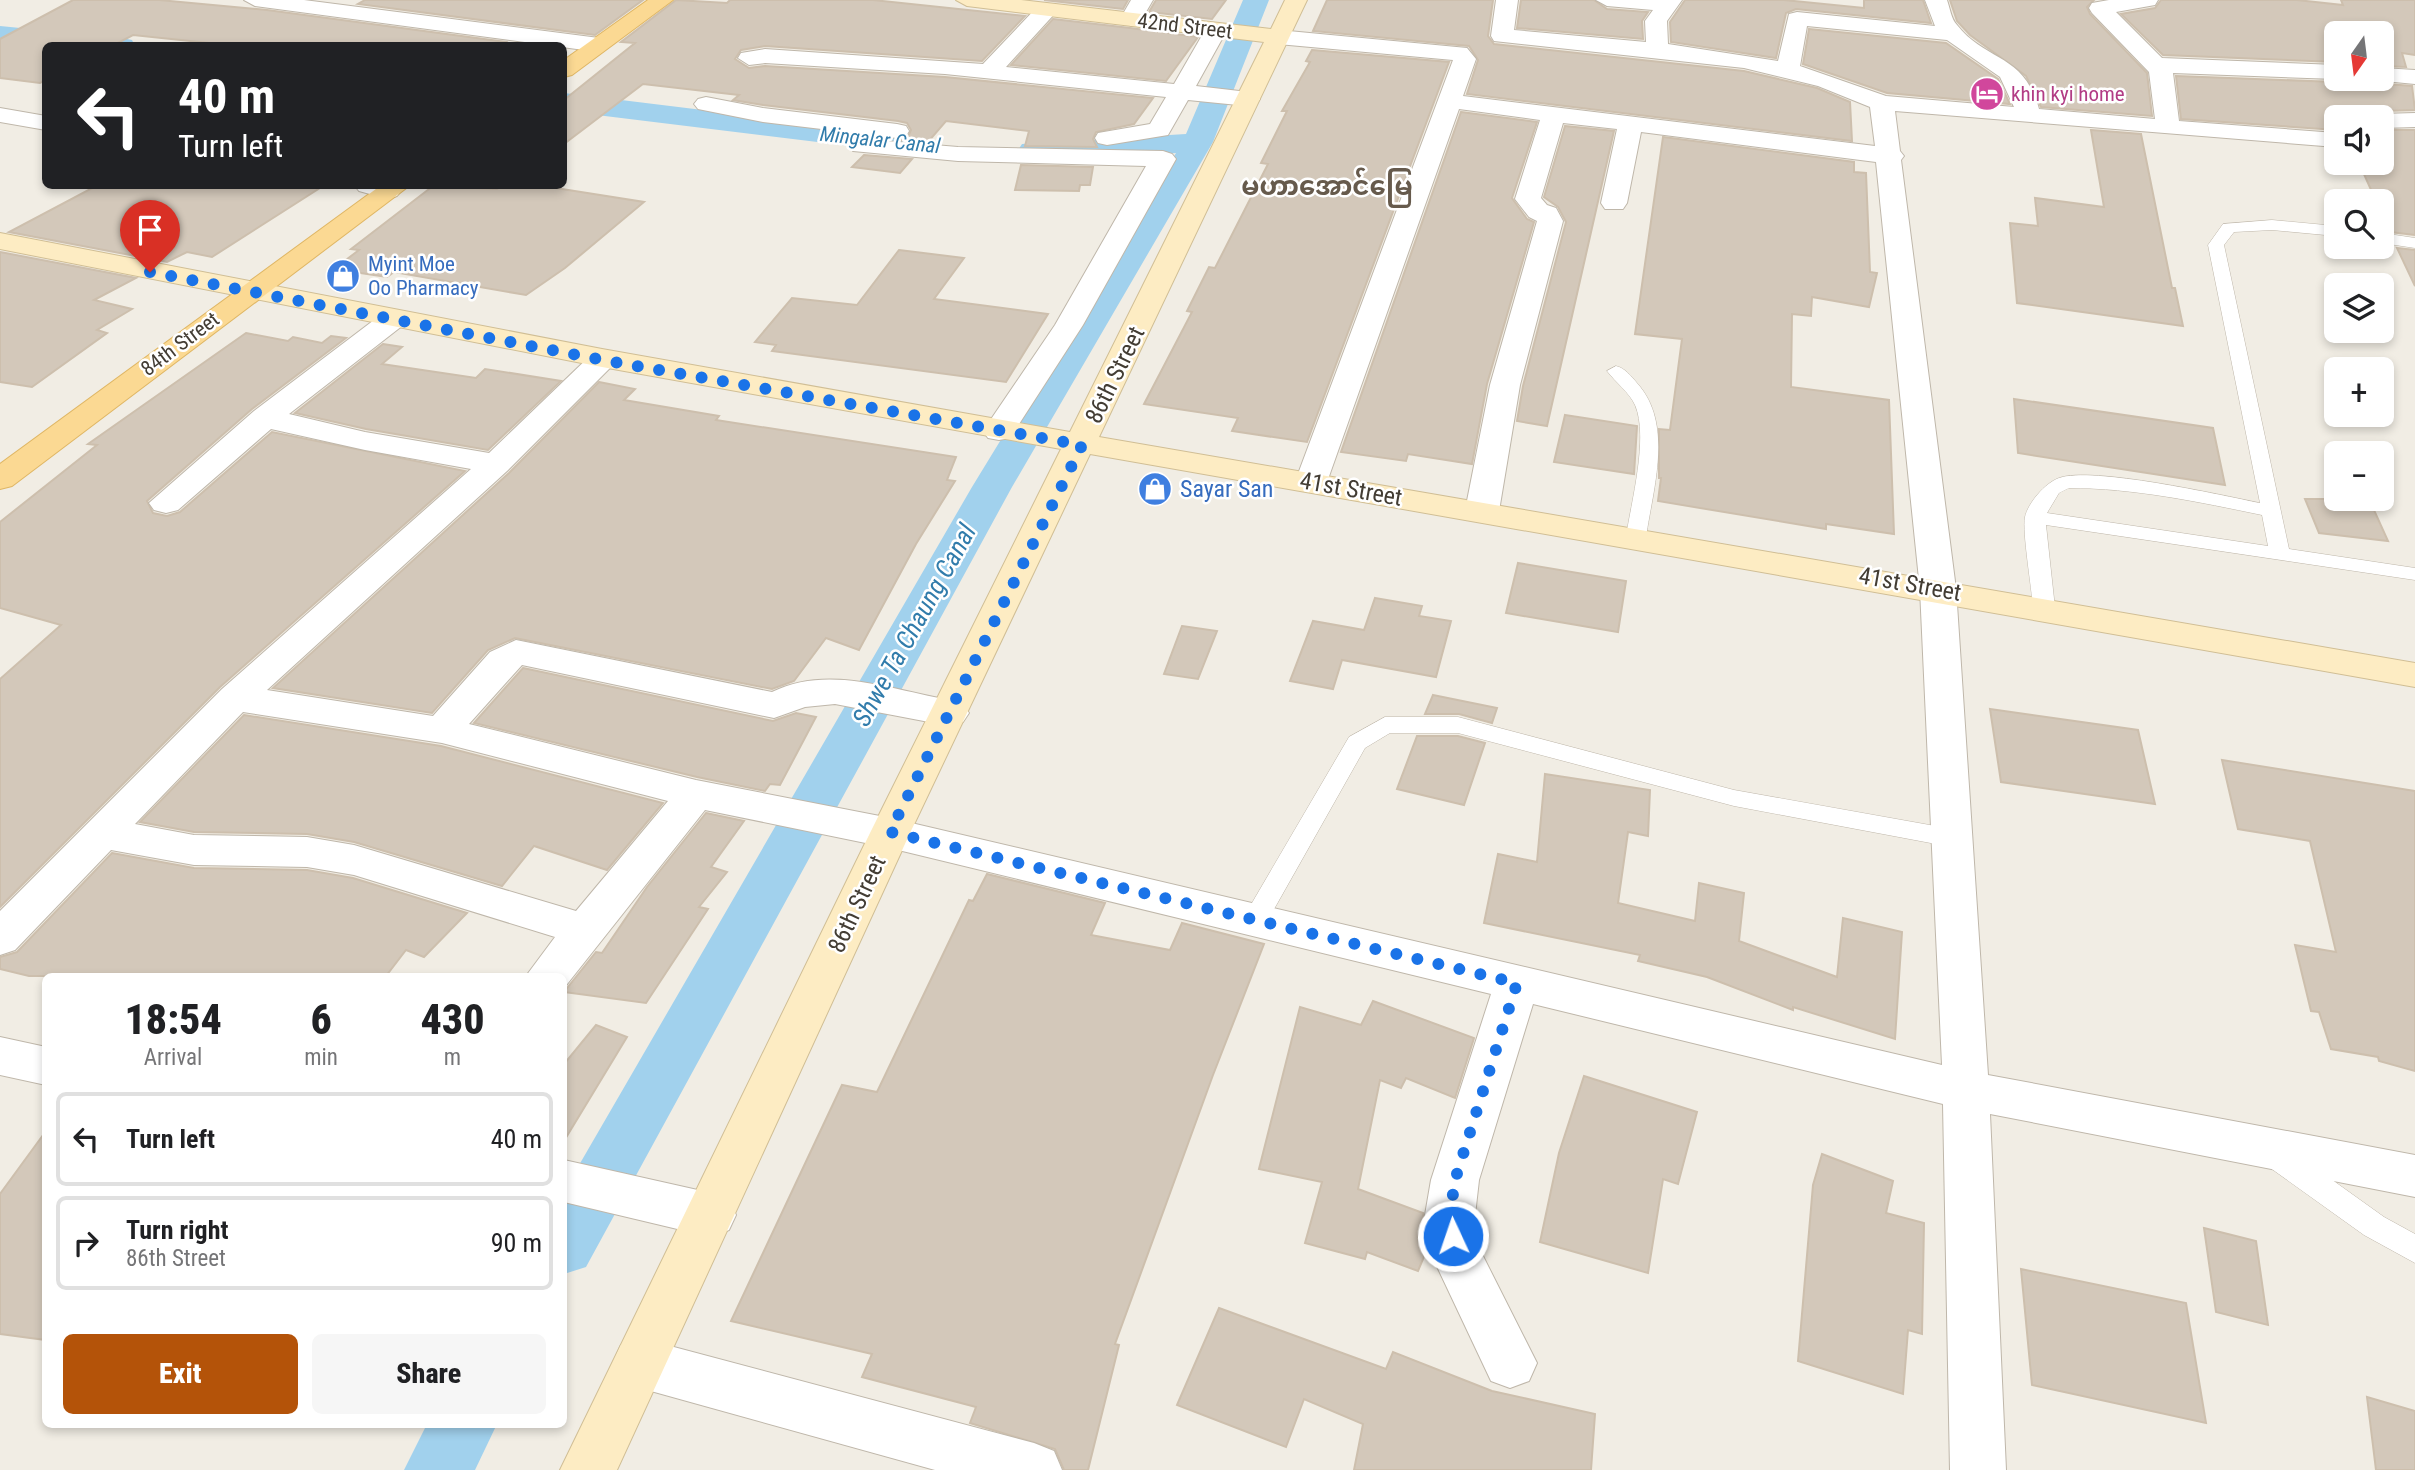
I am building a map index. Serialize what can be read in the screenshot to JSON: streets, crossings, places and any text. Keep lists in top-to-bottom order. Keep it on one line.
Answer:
{"streets":{"main road":["42nd Street","84th Street","86th Street","41st Street"]},"crossings":[["42nd Street","86th Street"],["84th Street","41st Street"],["86th Street","41st Street"]],"districts":["မဟာအောင်မြေ"],"water":["Mingalar Canal","Shwe Ta Chaung Canal"],"places":{"hotel":["khin kyi home"],"shop":["Myint Moe Oo Pharmacy","Sayar San"]},"north":"bottom","page":{"map_buttons":["+","−"],"turn":["40 m","Turn left"],"eta":["18:54","Arrival","6","min","430","m"],"list":[{"name":"Turn left","value":"40 m"},{"name":"Turn right","note":"86th Street","value":"90 m"}],"buttons":["Exit","Share"]}}
